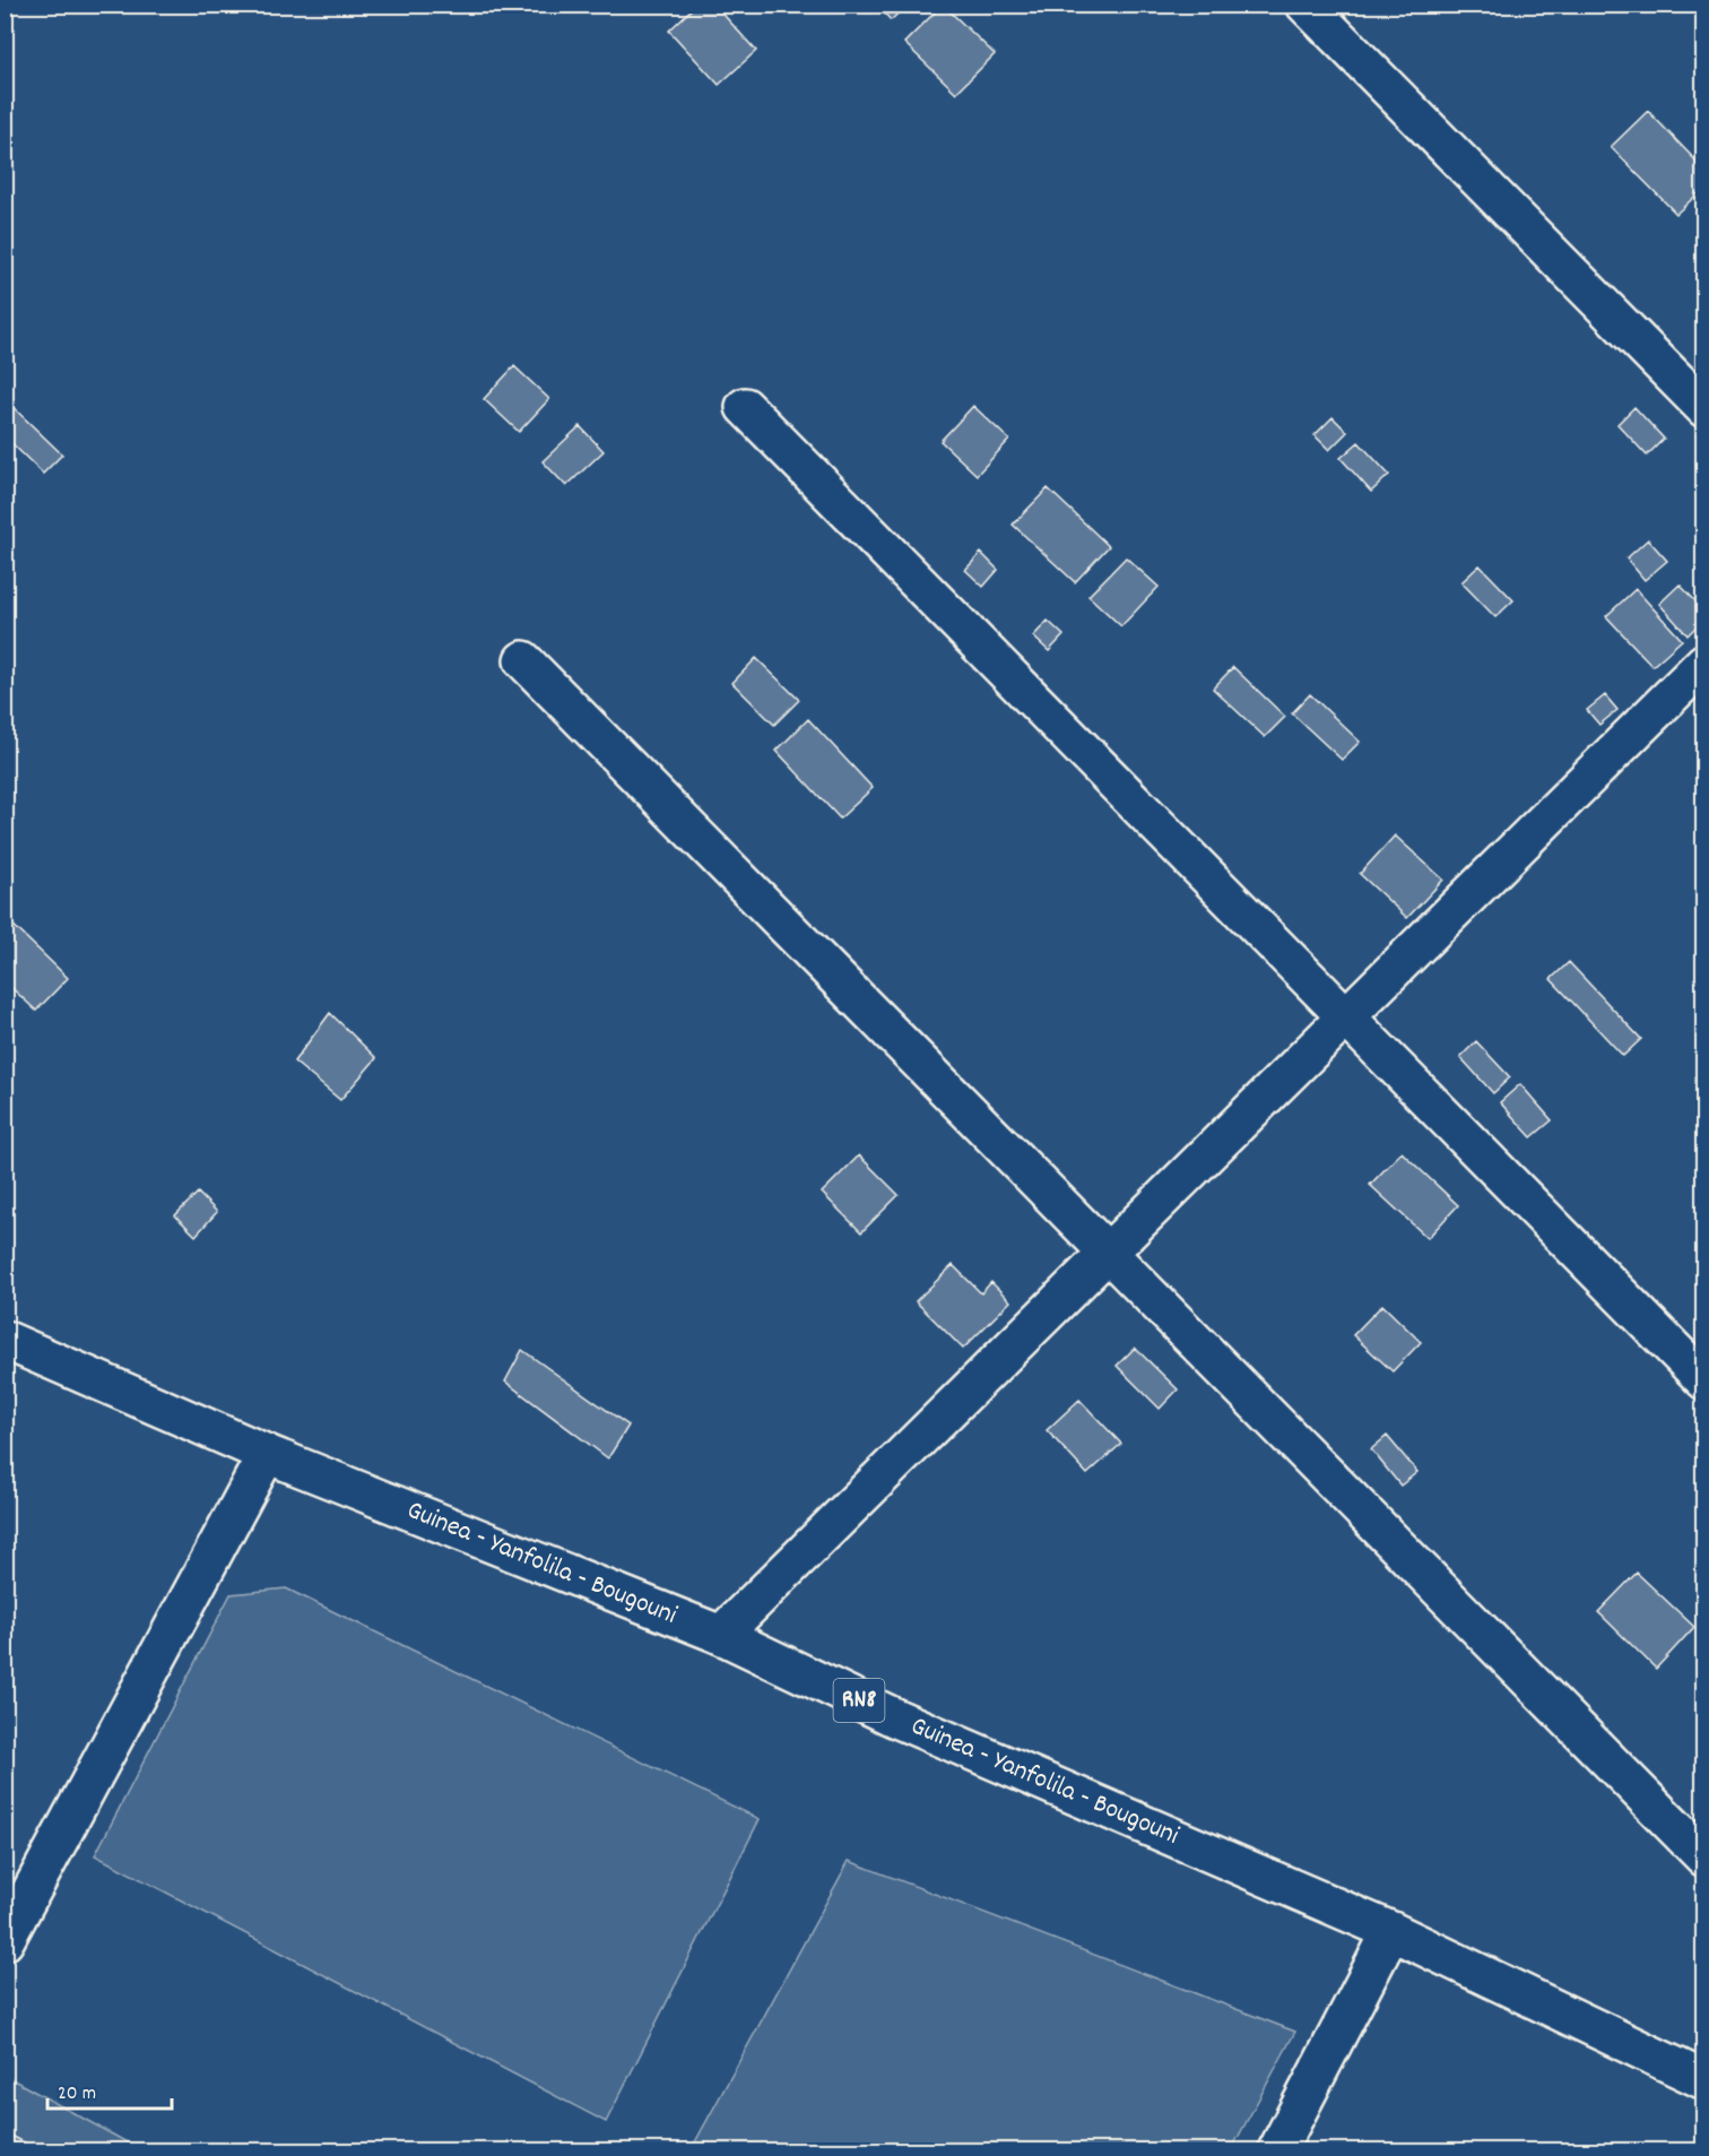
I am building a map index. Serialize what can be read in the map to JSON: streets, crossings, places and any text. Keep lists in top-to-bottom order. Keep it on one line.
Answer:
{"streets":{"street":["Guinea - Yanfolila - Bougouni","RN8"]},"scale_bar":"20 m"}
